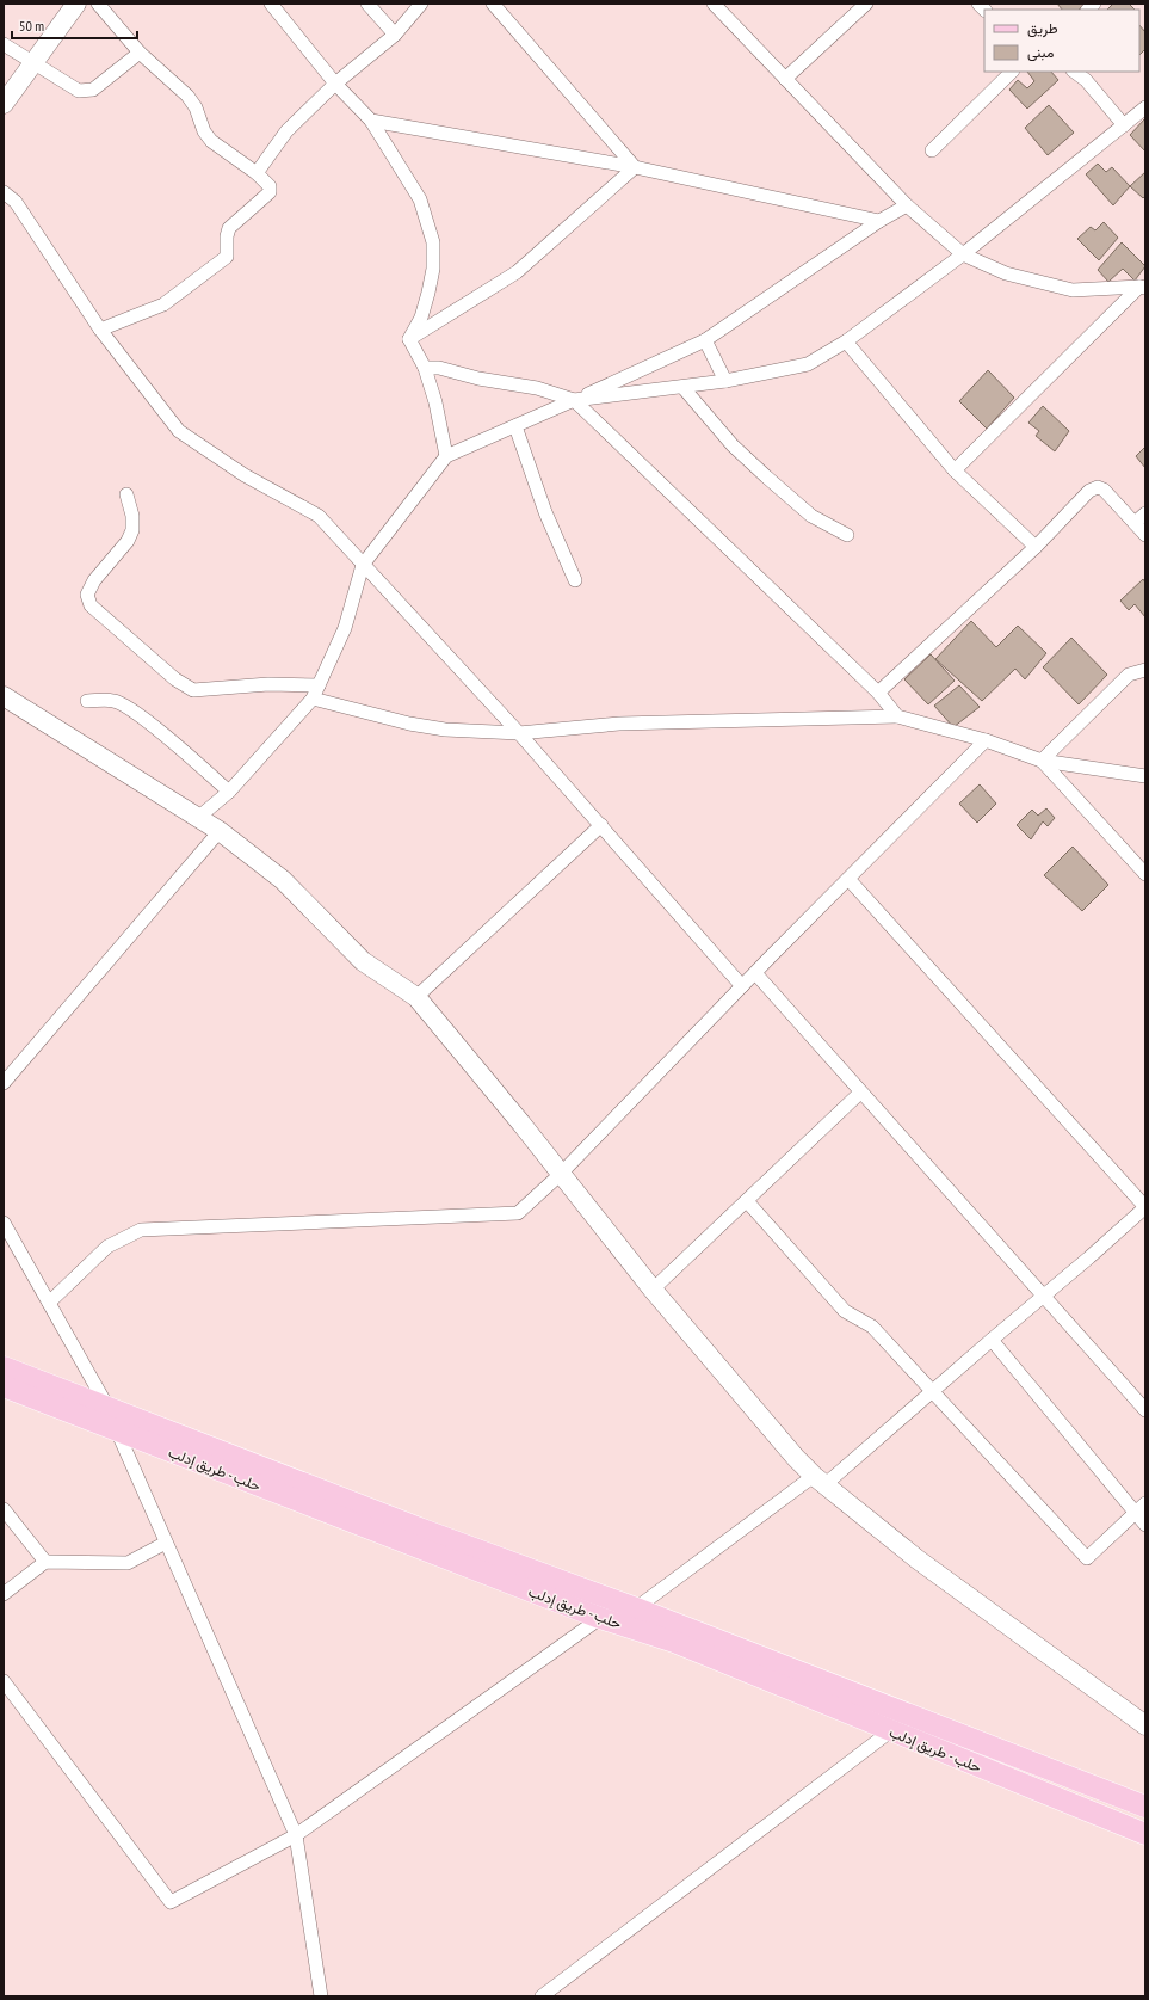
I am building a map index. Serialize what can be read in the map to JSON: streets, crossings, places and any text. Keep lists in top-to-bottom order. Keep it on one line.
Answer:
{"streets":{"main road":["حلب - طريق إدلب"]},"legend":["طريق","مبنى"],"scale_bar":"50 m"}
